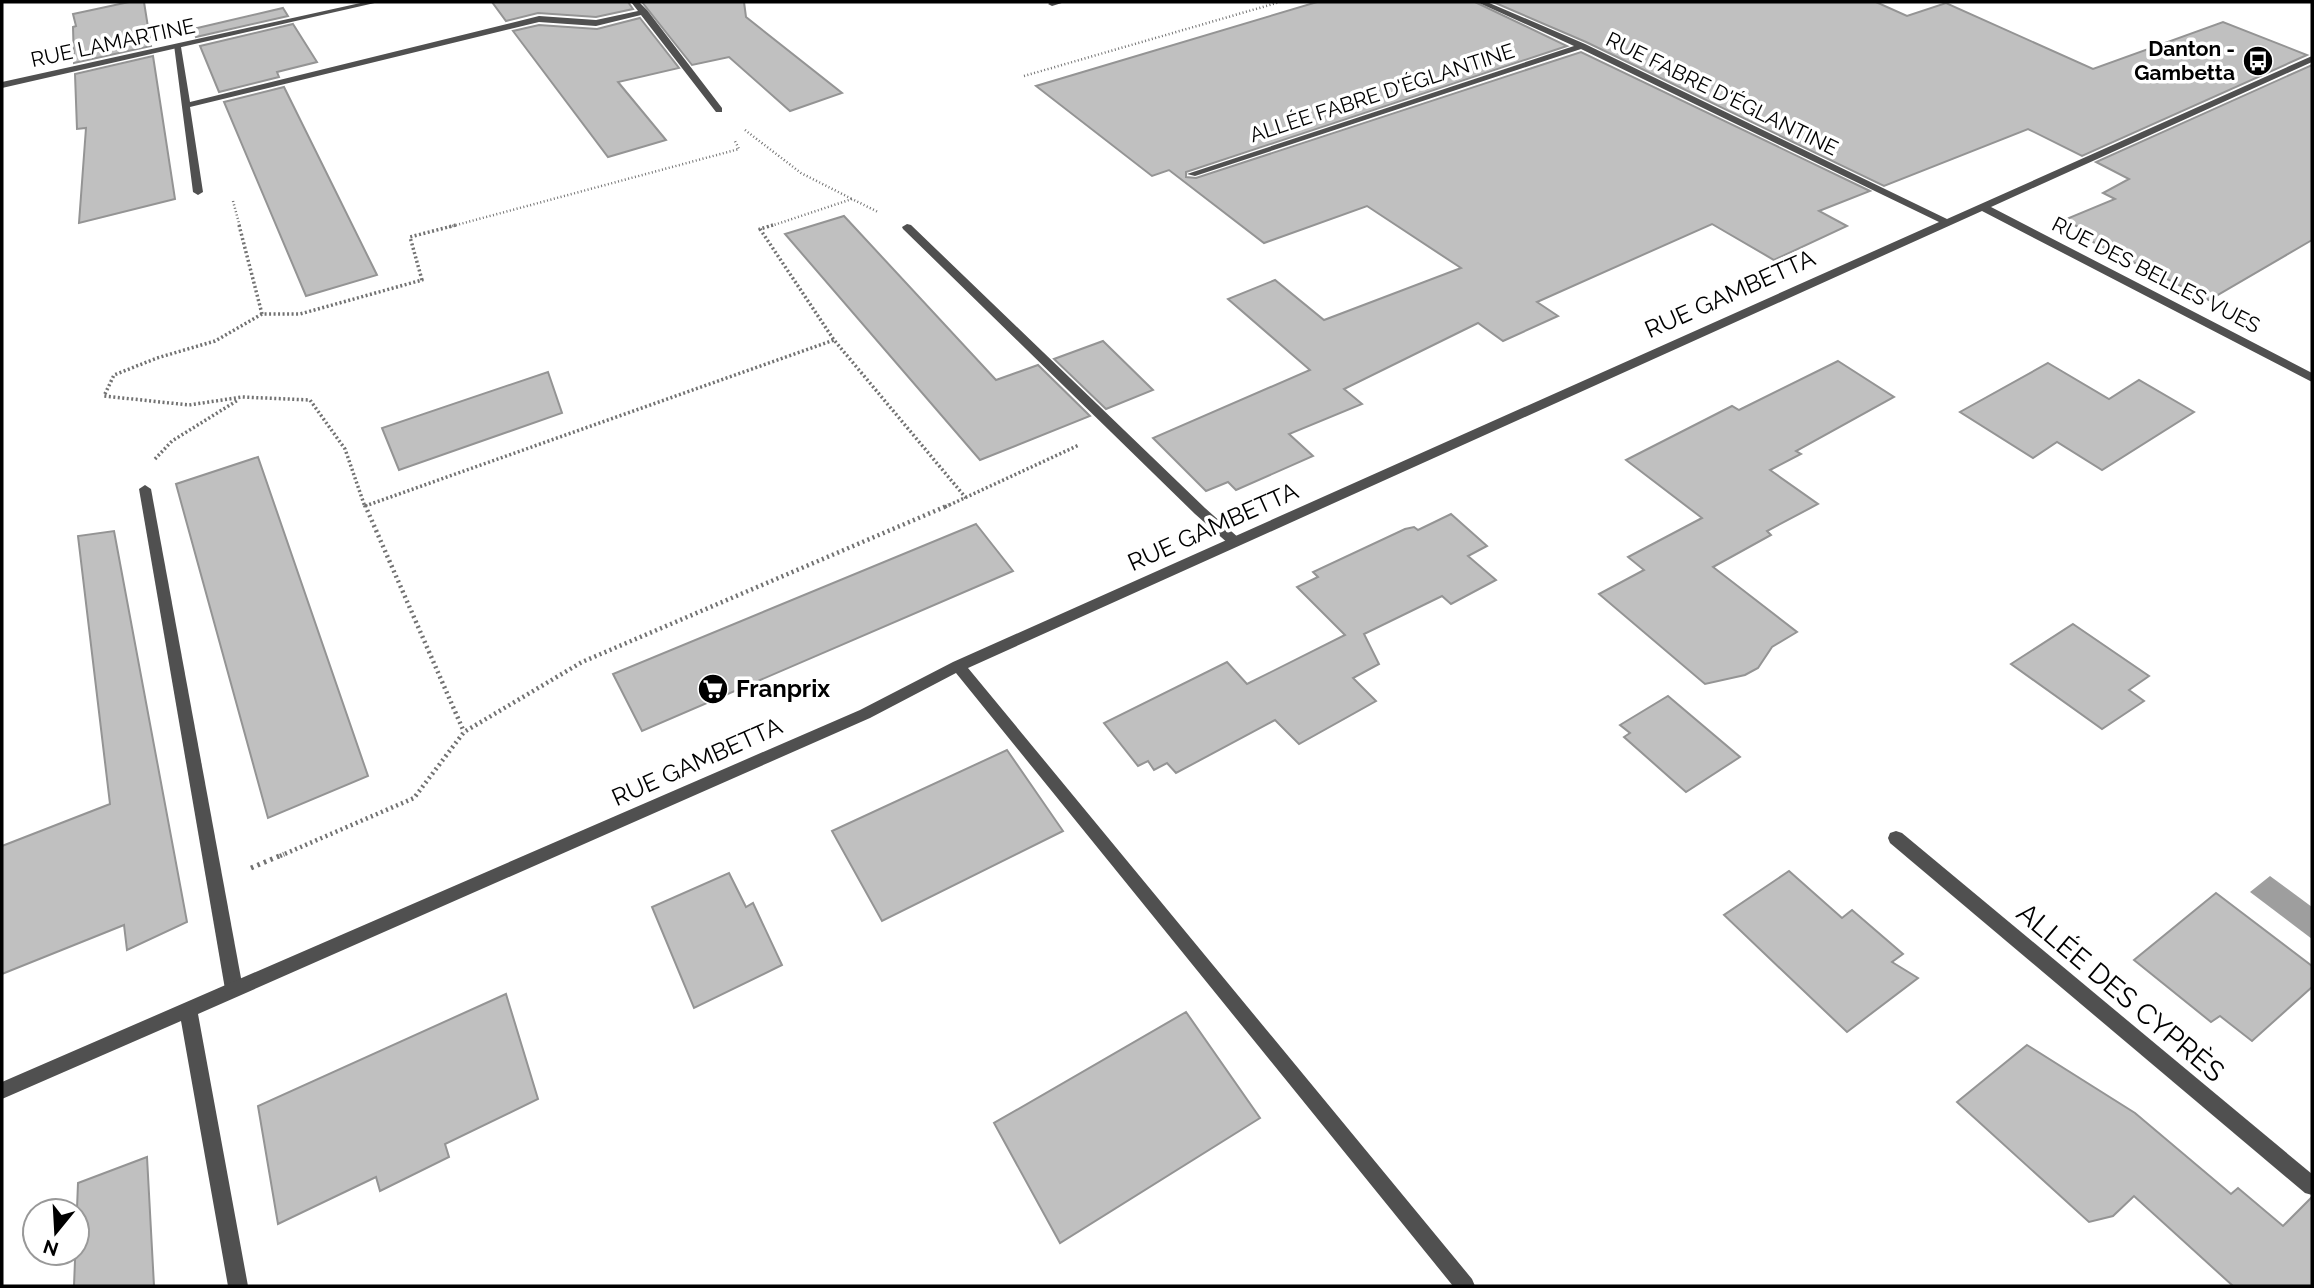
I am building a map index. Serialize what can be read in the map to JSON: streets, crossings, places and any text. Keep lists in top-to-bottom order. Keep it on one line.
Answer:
{"streets":{"street":["RUE LAMARTINE","ALLÉE FABRE D'ÉGLANTINE","RUE FABRE D'ÉGLANTINE","RUE DES BELLES VUES","RUE GAMBETTA","ALLÉE DES CYPRÈS"]},"crossings":[["ALLÉE FABRE D'ÉGLANTINE","RUE FABRE D'ÉGLANTINE"],["RUE FABRE D'ÉGLANTINE","RUE GAMBETTA"],["RUE DES BELLES VUES","RUE GAMBETTA"]],"places":{"bus stop":["Danton - Gambetta"],"supermarket":["Franprix"]},"north":"bottom"}
